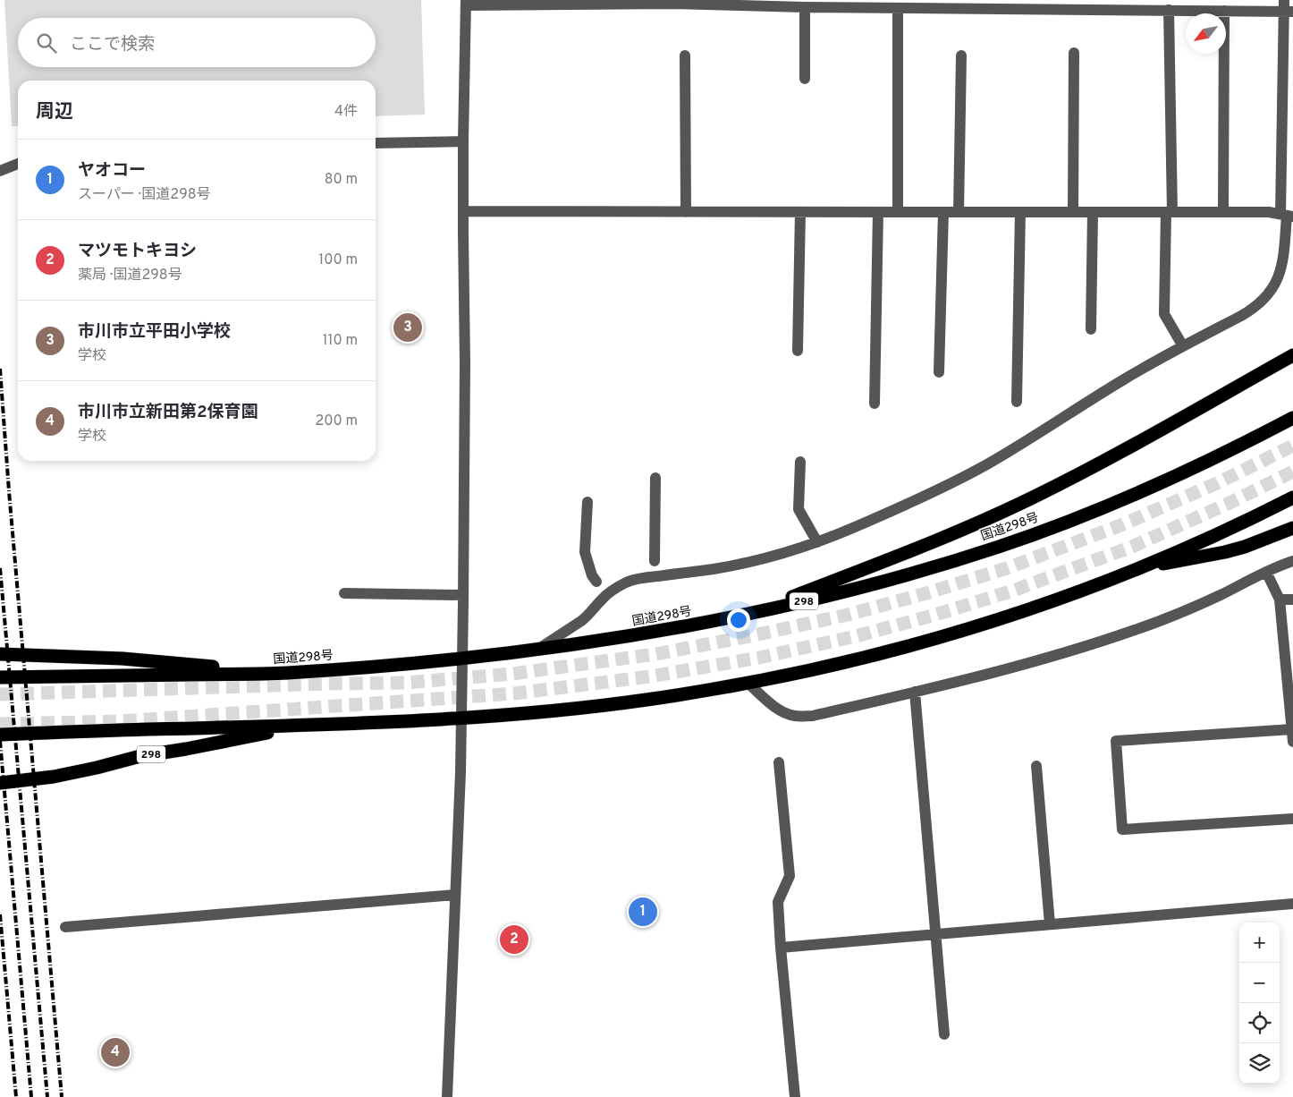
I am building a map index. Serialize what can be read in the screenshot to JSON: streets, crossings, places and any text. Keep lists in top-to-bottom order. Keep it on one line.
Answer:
{"streets":{"highway":["国道298号","298"]},"crossings":[["国道298号","298"]],"north":"bottom left","page":{"search":"ここで検索","heading":["周辺","4件"],"list":[{"mark":"1","name":"ヤオコー","note":"スーパー · 国道298号","value":"80 m"},{"mark":"2","name":"マツモトキヨシ","note":"薬局 · 国道298号","value":"100 m"},{"mark":"3","name":"市川市立平田小学校","note":"学校","value":"110 m"},{"mark":"4","name":"市川市立新田第2保育園","note":"学校","value":"200 m"}],"pins":["3","1","2","4"],"map_buttons":["+","−"]}}
